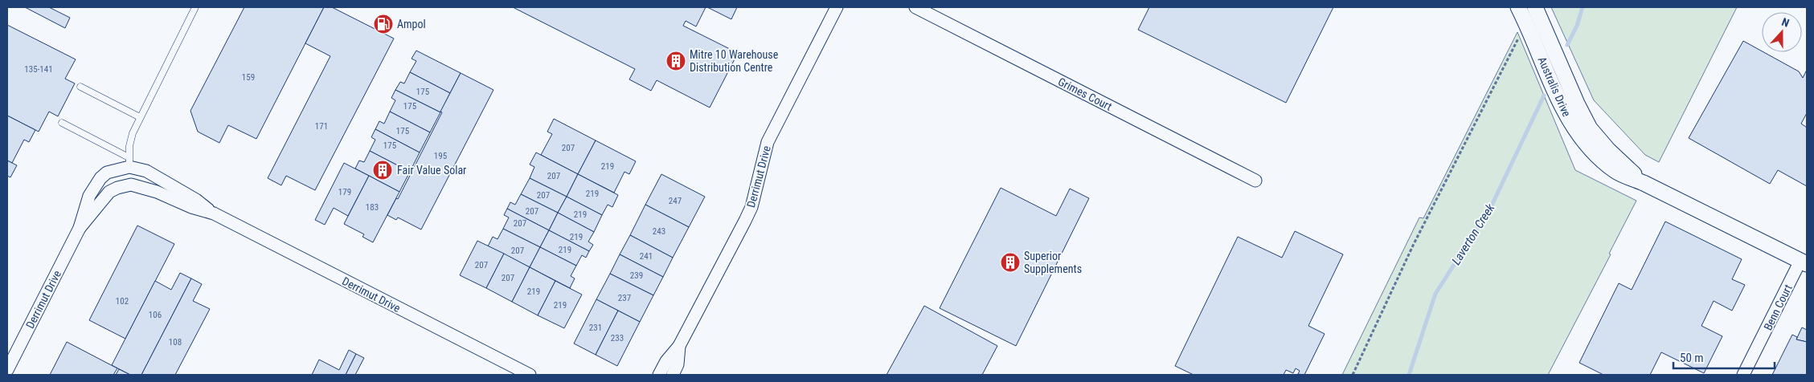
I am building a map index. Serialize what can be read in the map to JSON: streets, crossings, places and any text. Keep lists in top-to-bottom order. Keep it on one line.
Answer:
{"streets":{"street":["Australis Drive","Grimes Court","Derrimut Drive","Benn Court"]},"crossings":[["Australis Drive","Benn Court"]],"water":["Laverton Creek"],"places":{"fuel station":["Ampol"],"building":["Mitre 10 Warehouse Distribution Centre","Fair Value Solar","Superior Supplements"]},"house_numbers":["135-141","159","175","175","171","175","175","207","195","219","207","179","219","207","247","183","207","219","207","243","219","219","207","241","207","239","207","219","237","102","219","106","231","233","108"],"scale_bar":"50 m","north":"top"}
